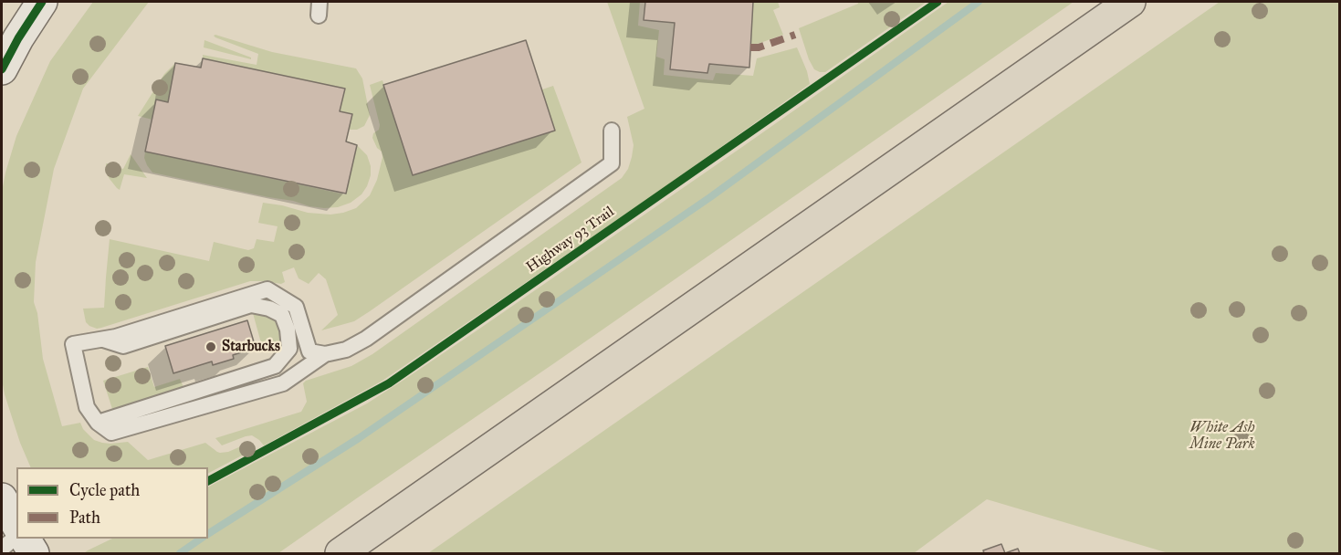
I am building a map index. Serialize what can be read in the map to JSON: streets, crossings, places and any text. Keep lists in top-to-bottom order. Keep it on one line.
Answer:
{"streets":{"cycle path":["Highway 93 Trail"]},"parks":["White Ash Mine Park"],"places":["Starbucks"],"legend":["Cycle path","Path"]}
